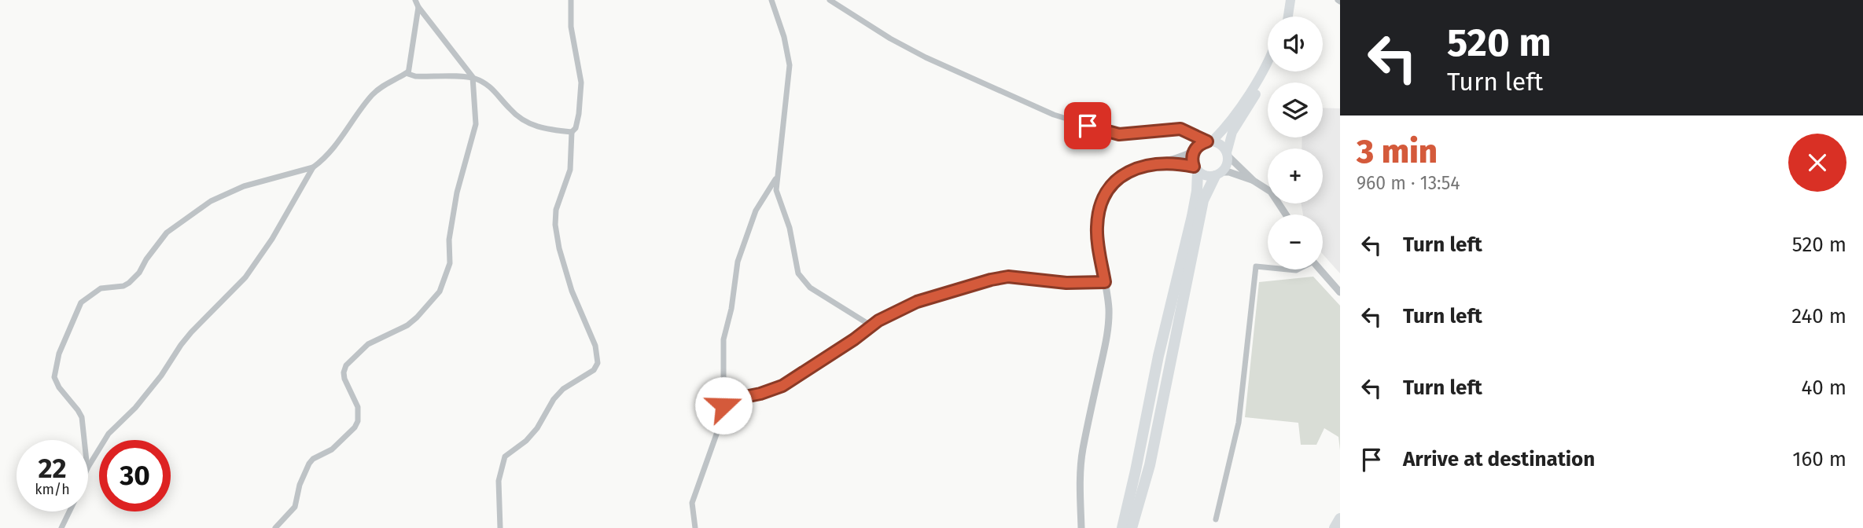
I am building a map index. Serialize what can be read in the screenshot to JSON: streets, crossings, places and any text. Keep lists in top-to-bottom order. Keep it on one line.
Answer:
{"page":{"turn":["520 m","Turn left"],"map_buttons":["+","−"],"heading":["3 min","960 m · 13:54"],"list":[{"name":"Turn left","value":"520 m"},{"name":"Turn left","value":"240 m"},{"name":"Turn left","value":"40 m"},{"name":"Arrive at destination","value":"160 m"}],"speed":"22 km/h","limit":"30"}}
